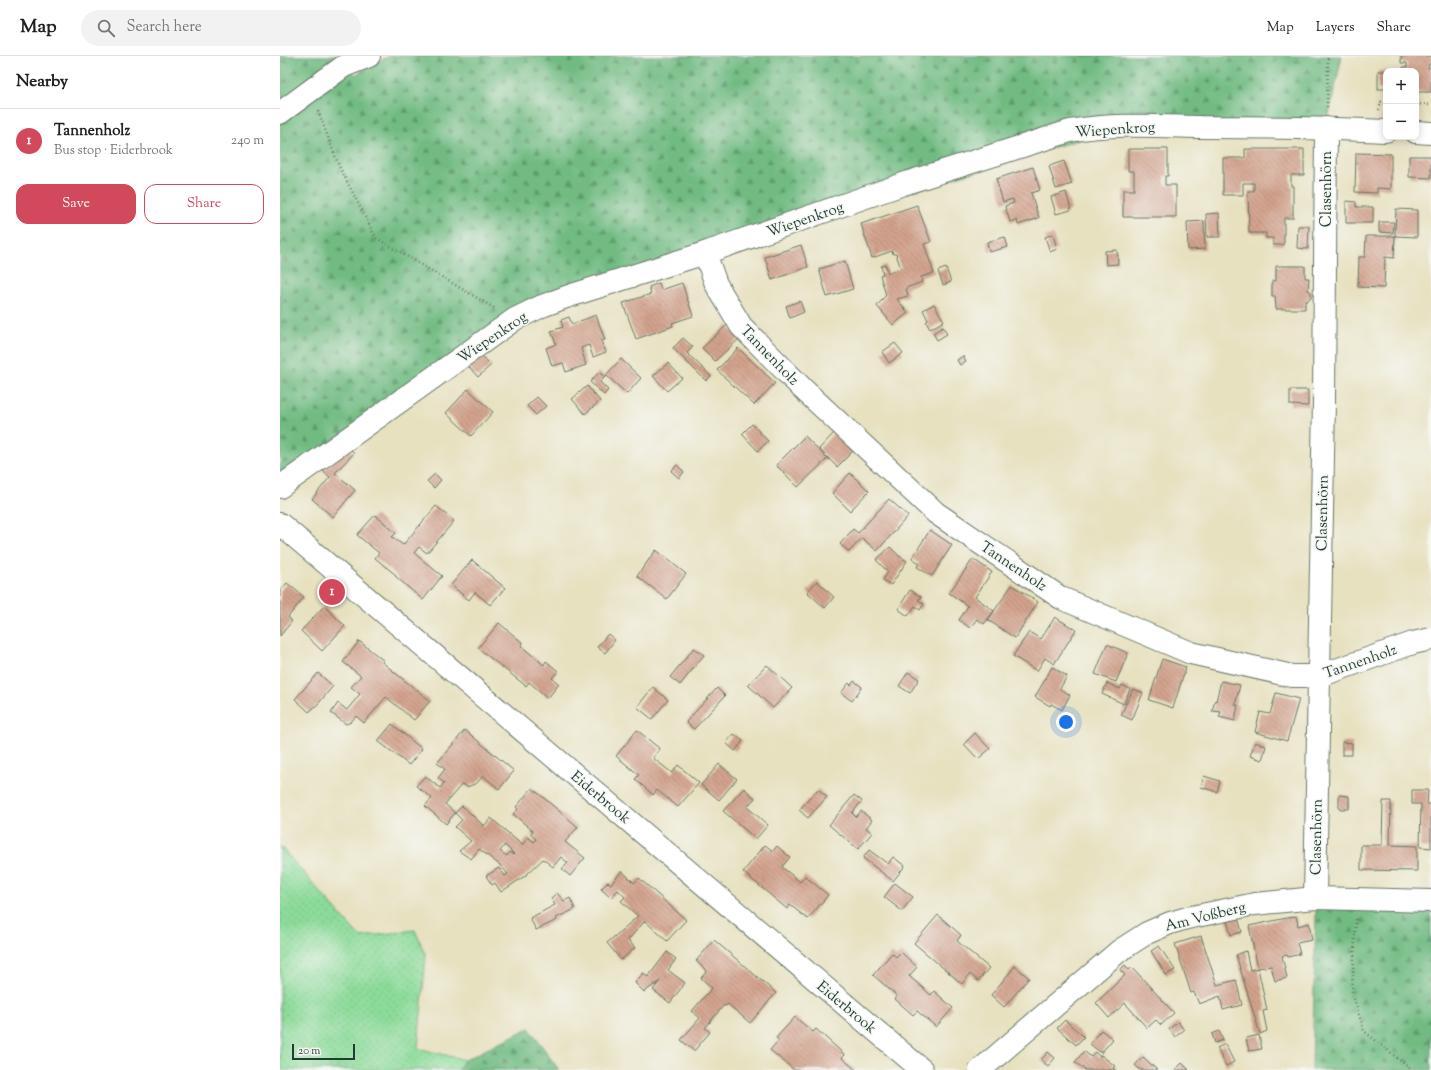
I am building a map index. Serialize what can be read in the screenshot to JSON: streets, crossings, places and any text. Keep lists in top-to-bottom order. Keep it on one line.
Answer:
{"streets":{"street":["Wiepenkrog","Clasenhörn","Tannenholz","Eiderbrook","Am Voßberg"]},"crossings":[["Wiepenkrog","Clasenhörn"],["Wiepenkrog","Tannenholz"],["Clasenhörn","Tannenholz"],["Clasenhörn","Am Voßberg"]],"scale_bar":"20 m","page":{"header":"Map","search":"Search here","nav":["Map","Layers","Share"],"heading":"Nearby","map_buttons":["+","−"],"list":[{"mark":"1","name":"Tannenholz","note":"Bus stop · Eiderbrook","value":"240 m"}],"buttons":["Save","Share"],"pins":"1","scale":"20 m"}}
